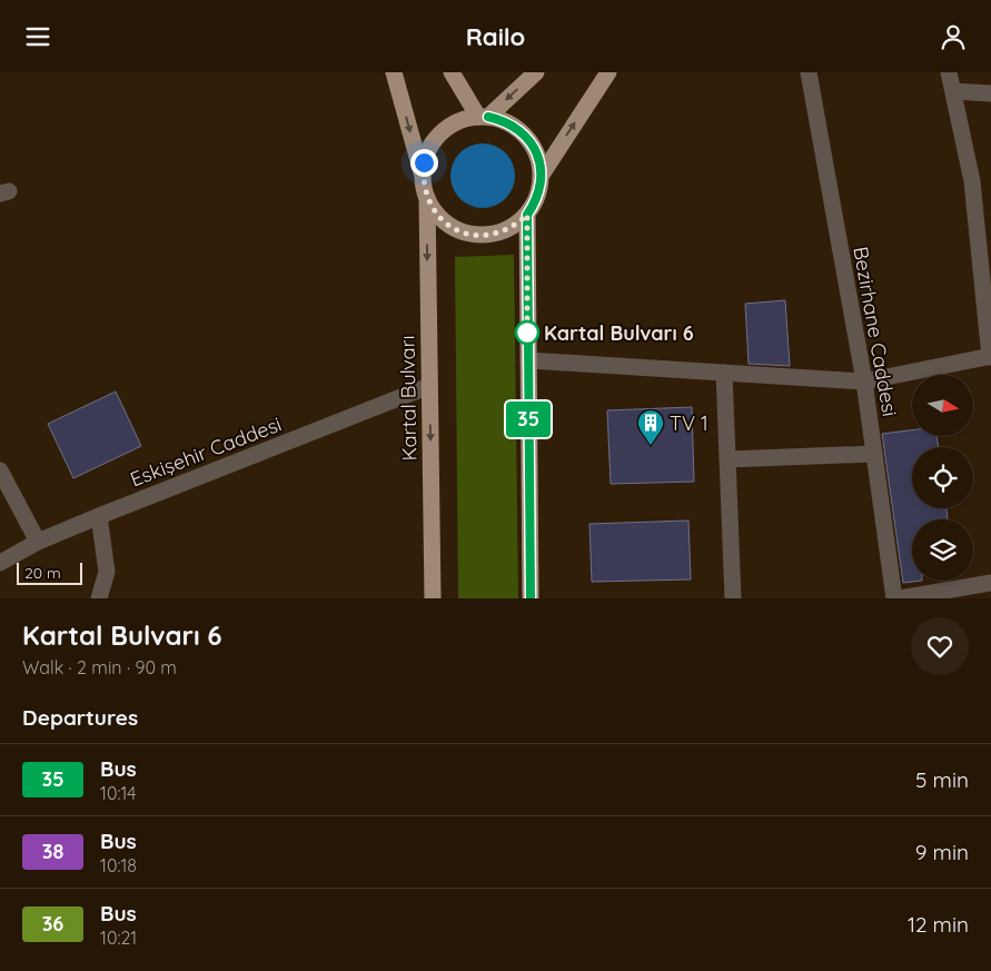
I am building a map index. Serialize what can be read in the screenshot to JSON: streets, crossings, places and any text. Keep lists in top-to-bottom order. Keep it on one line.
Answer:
{"streets":{"main road":["Kartal Bulvarı"],"street":["Bezirhane Caddesi","Eskişehir Caddesi"]},"crossings":[["Kartal Bulvarı","Eskişehir Caddesi"]],"places":{"other":["Kartal Bulvarı 6"],"building":["TV 1"]},"lines":["bus line 35"],"scale_bar":"20 m","north":"right","page":{"header":"Railo","on_map":"35","scale":"20 m","heading":[["Kartal Bulvarı 6","Walk · 2 min · 90 m"],"Departures"],"list":[{"mark":"35","name":"Bus","note":"10:14","value":"5 min"},{"mark":"38","name":"Bus","note":"10:18","value":"9 min"},{"mark":"36","name":"Bus","note":"10:21","value":"12 min"}]}}
